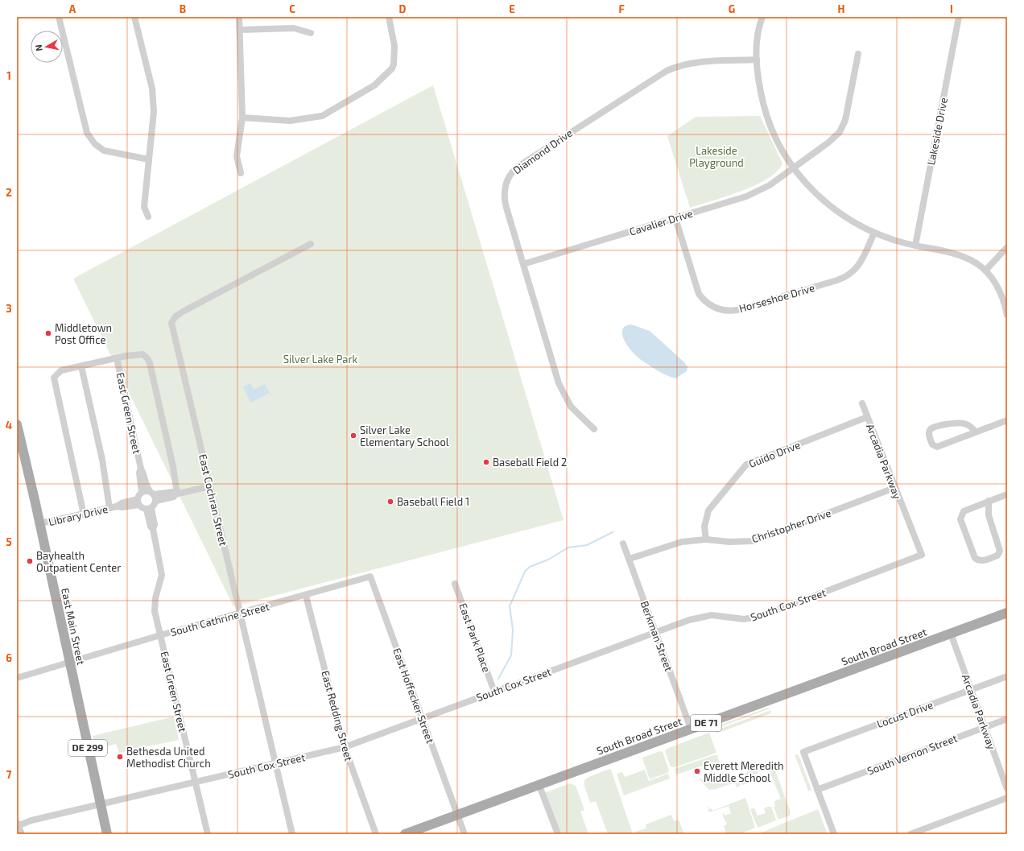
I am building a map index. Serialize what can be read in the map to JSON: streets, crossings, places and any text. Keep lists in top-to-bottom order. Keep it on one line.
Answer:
{"streets":{"main road":["East Main Street","South Broad Street","DE 71","DE 299"],"street":["Lakeside Drive","Diamond Drive","Cavalier Drive","Horseshoe Drive","East Green Street","Guido Drive","Arcadia Parkway","East Cochran Street","Library Drive","Christopher Drive","South Cox Street","South Cathrine Street","Berkman Street","East Park Place","East Hoffecker Street","Locust Drive","East Redding Street","South Vernon Street"]},"crossings":[["Diamond Drive","Cavalier Drive"],["Cavalier Drive","Horseshoe Drive"],["East Green Street","South Cox Street"],["East Green Street","South Cathrine Street"],["Guido Drive","Arcadia Parkway"],["Guido Drive","Christopher Drive"],["Arcadia Parkway","Christopher Drive"],["Arcadia Parkway","South Cox Street"],["Arcadia Parkway","South Broad Street"],["Arcadia Parkway","Locust Drive"],["Arcadia Parkway","South Vernon Street"],["East Cochran Street","South Cox Street"],["East Cochran Street","South Cathrine Street"],["Library Drive","East Main Street"],["Christopher Drive","Berkman Street"],["South Cox Street","East Main Street"],["South Cox Street","Berkman Street"],["South Cox Street","East Park Place"],["South Cox Street","East Hoffecker Street"],["South Cox Street","East Redding Street"],["South Cathrine Street","East Main Street"],["South Cathrine Street","East Hoffecker Street"],["South Cathrine Street","East Redding Street"],["Berkman Street","South Broad Street"],["South Broad Street","East Hoffecker Street"],["Locust Drive","South Vernon Street"]],"parks":["Lakeside Playground","Silver Lake Park"],"places":["Middletown Post Office","Silver Lake Elementary School","Baseball Field 2","Baseball Field 1","Bayhealth Outpatient Center","Bethesda United Methodist Church","Everett Meredith Middle School"],"north":"left","grid":{"columns":["A","B","C","D","E","F","G","H","I"],"rows":["1","2","3","4","5","6","7"]}}
